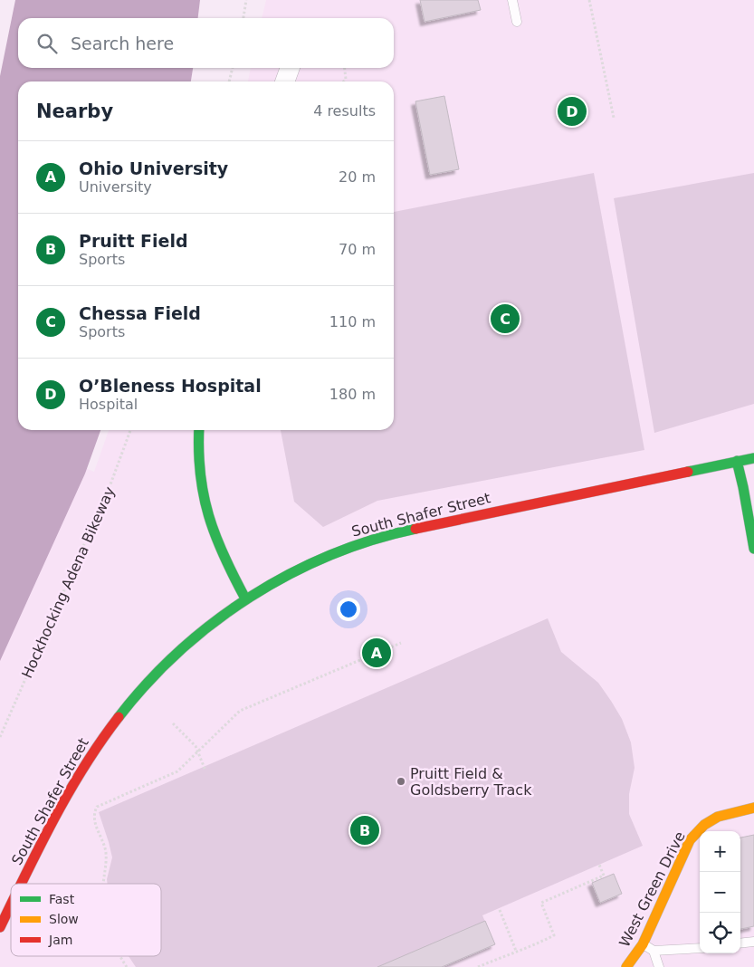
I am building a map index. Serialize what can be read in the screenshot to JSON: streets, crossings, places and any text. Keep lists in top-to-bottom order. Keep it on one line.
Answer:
{"streets":{"street":["South Shafer Street","West Green Drive"],"path":["Hockhocking Adena Bikeway"]},"places":["Pruitt Field & Goldsberry Track"],"legend":["Fast","Slow","Jam"],"page":{"search":"Search here","heading":["Nearby","4 results"],"pins":["D","C","A","B"],"list":[{"mark":"A","name":"Ohio University","note":"University","value":"20 m"},{"mark":"B","name":"Pruitt Field","note":"Sports","value":"70 m"},{"mark":"C","name":"Chessa Field","note":"Sports","value":"110 m"},{"mark":"D","name":"O’Bleness Hospital","note":"Hospital","value":"180 m"}],"map_buttons":["+","−"]}}
